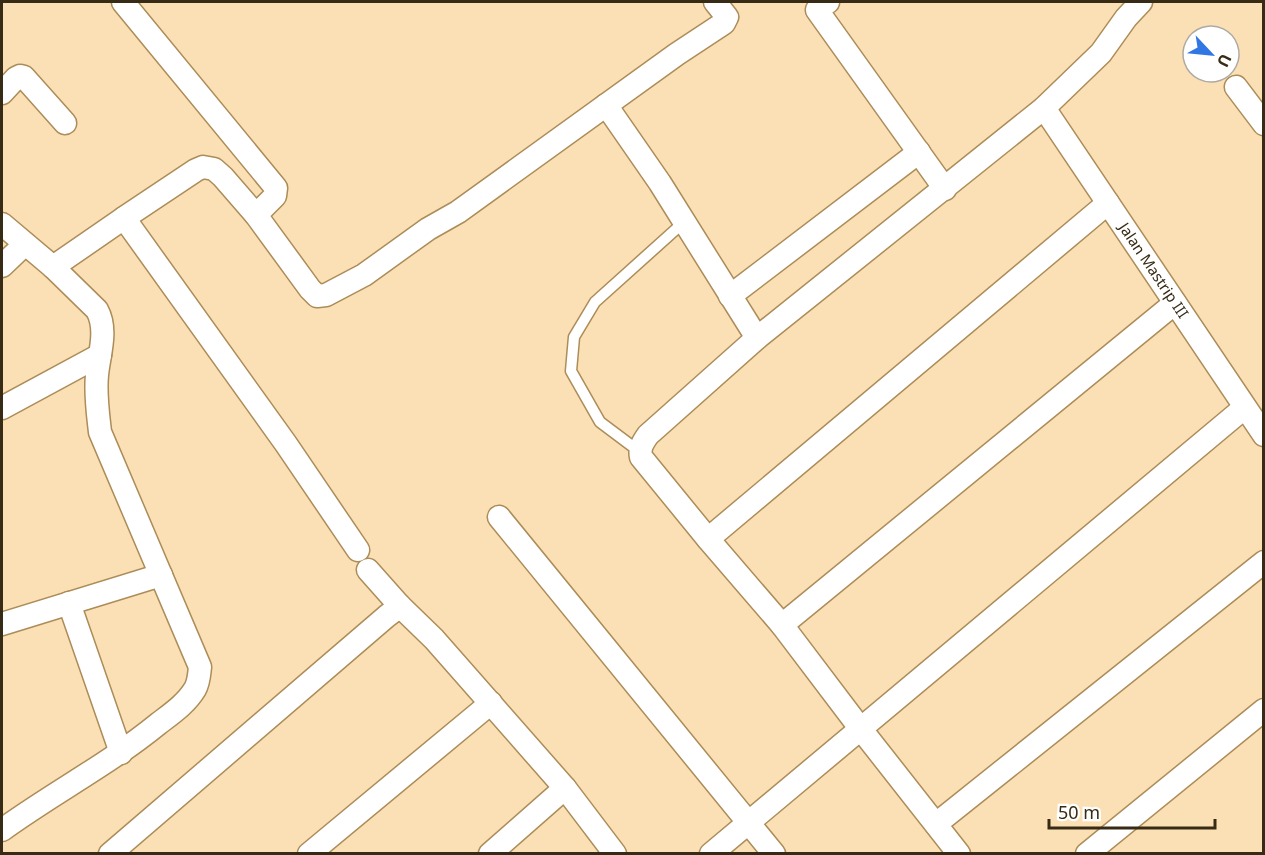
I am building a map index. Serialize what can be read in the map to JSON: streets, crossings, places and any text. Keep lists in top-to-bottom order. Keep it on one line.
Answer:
{"streets":{"street":["Jalan Mastrip III"]},"scale_bar":"50 m","north":"bottom right"}
